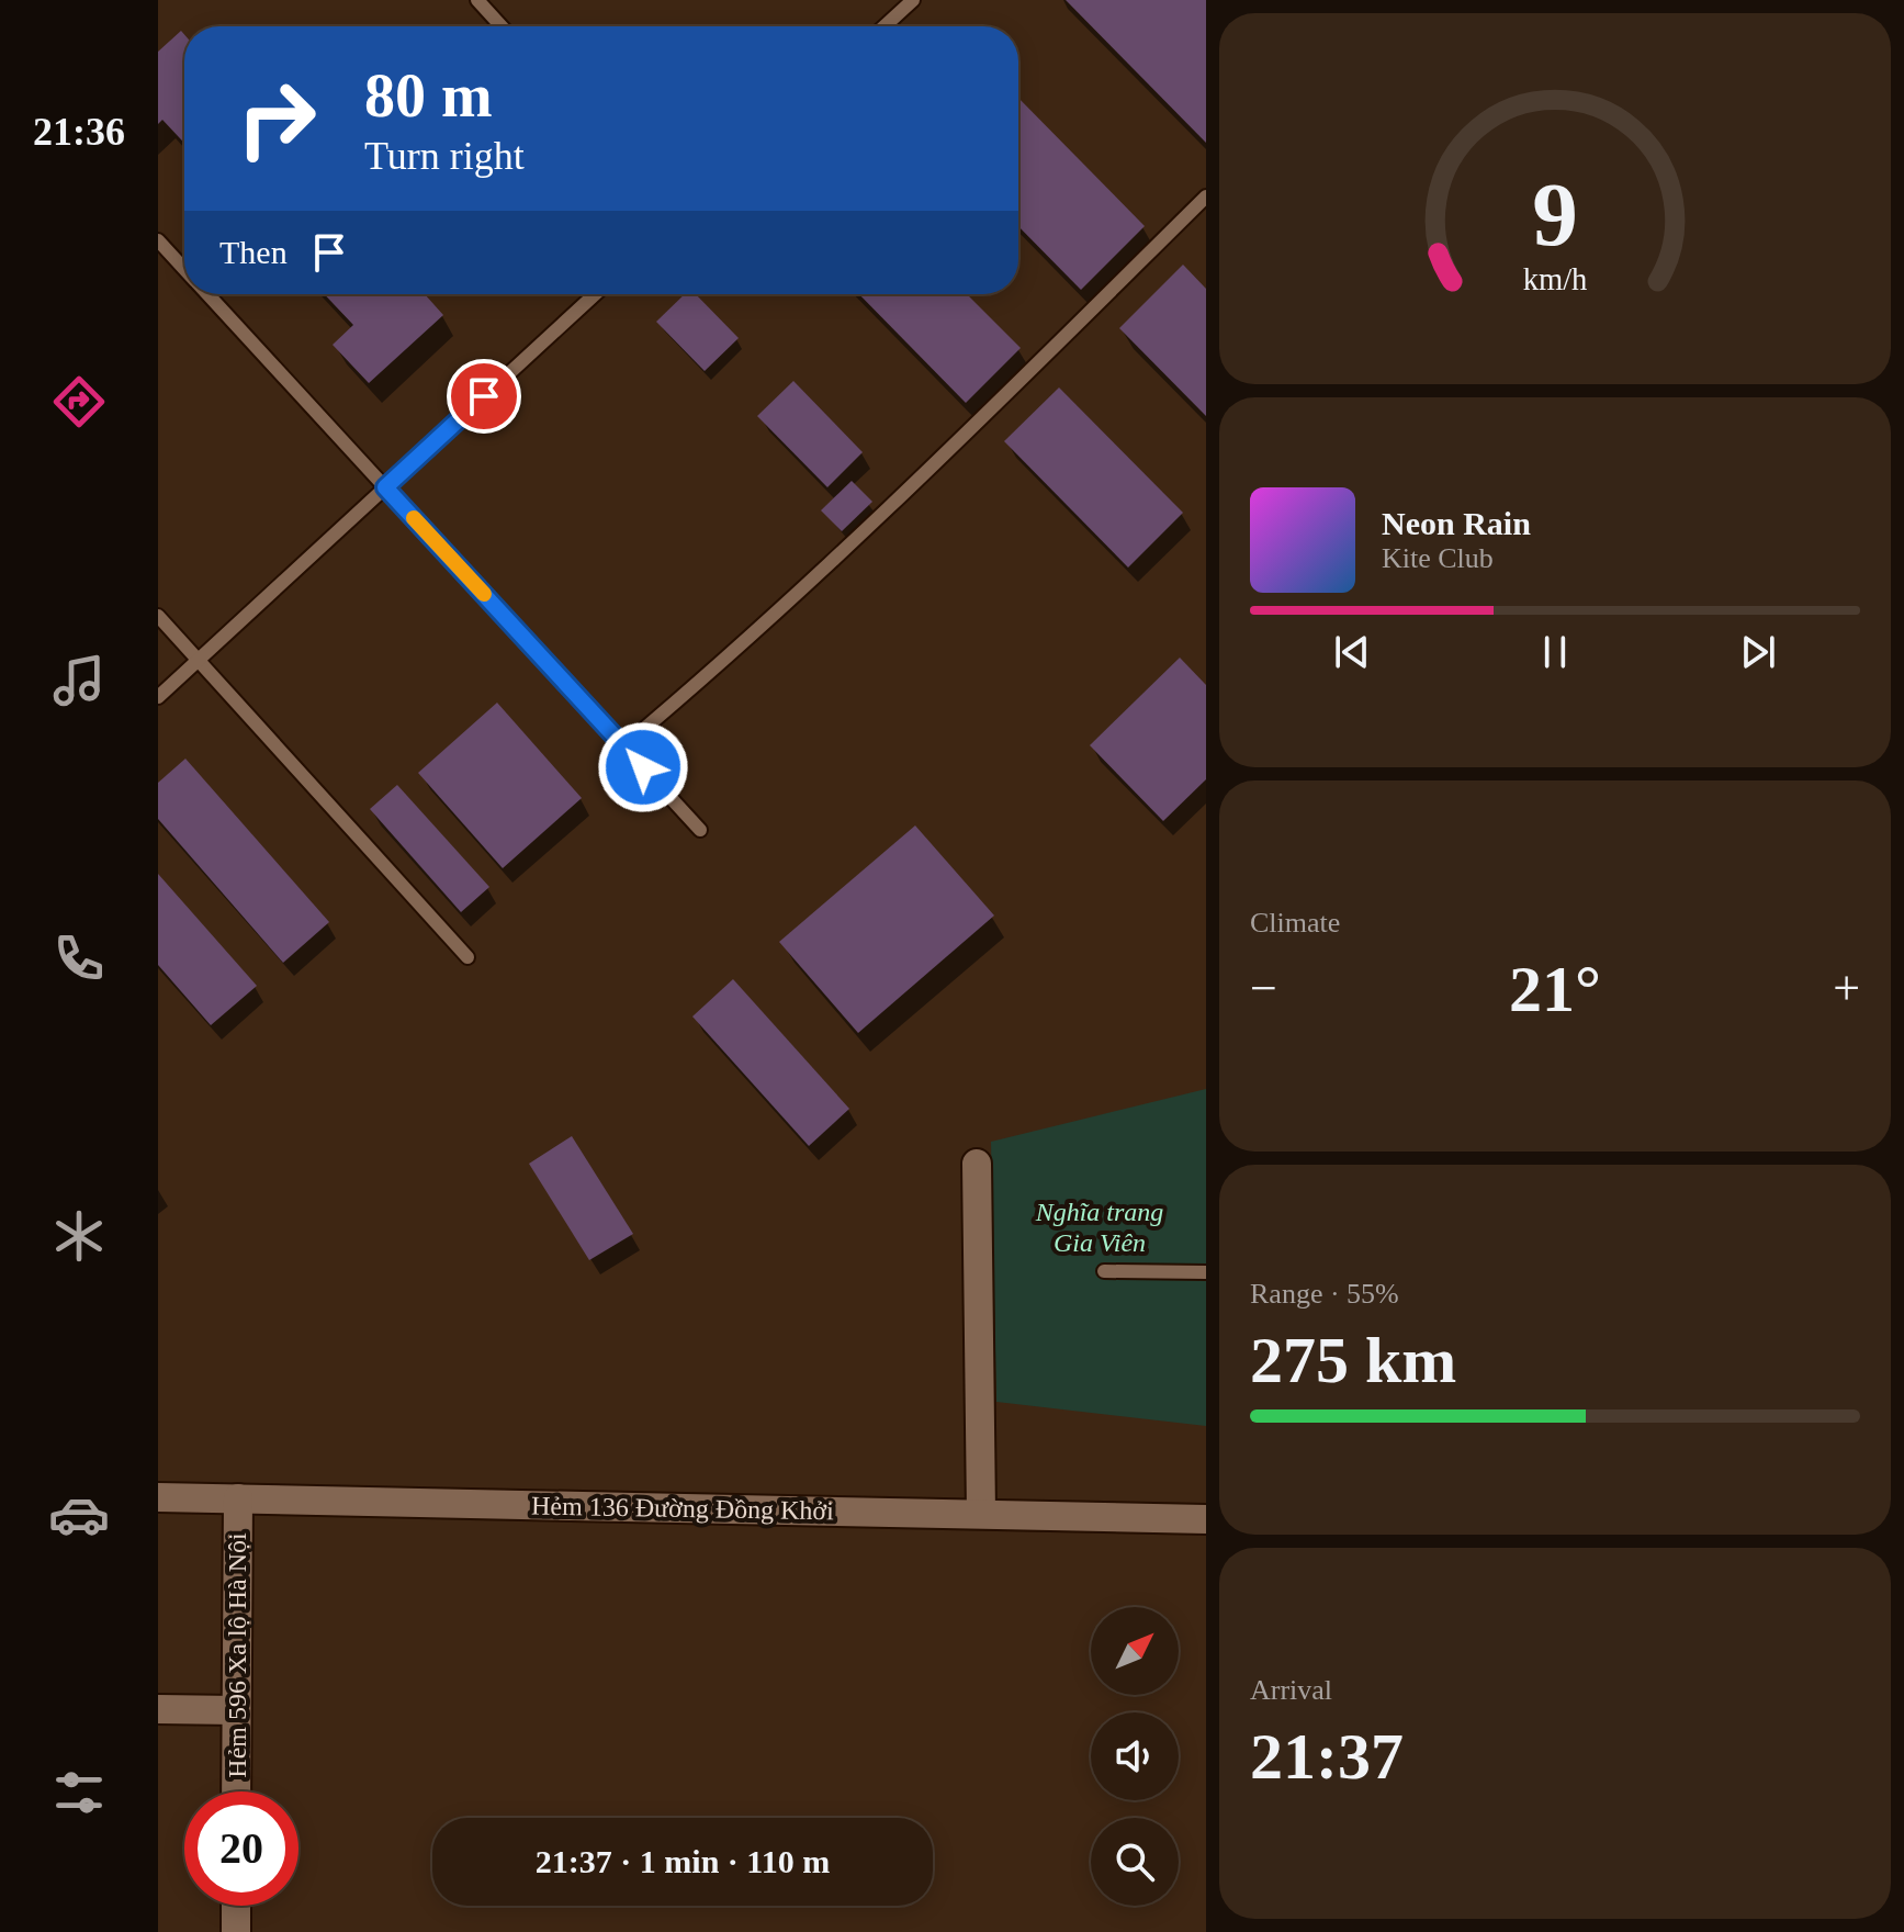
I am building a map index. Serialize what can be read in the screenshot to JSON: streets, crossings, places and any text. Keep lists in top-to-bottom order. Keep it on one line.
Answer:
{"streets":{"street":["Hẻm 136 Đường Đồng Khởi","Hẻm 596 Xa lộ Hà Nội"]},"crossings":[["Hẻm 136 Đường Đồng Khởi","Hẻm 596 Xa lộ Hà Nội"]],"parks":["Nghĩa trang Gia Viên"],"north":"top right","page":{"tabs":"21:36","turn":["80 m","Turn right"],"then":"Then","song":["Neon Rain","Kite Club"],"tile":["Climate",["Range · 55%","275 km"],["Arrival","21:37"]],"heat":["−","21°","+"],"limit":"20","trip":"21:37 · 1 min · 110 m","gauge":["9","km/h"]}}
